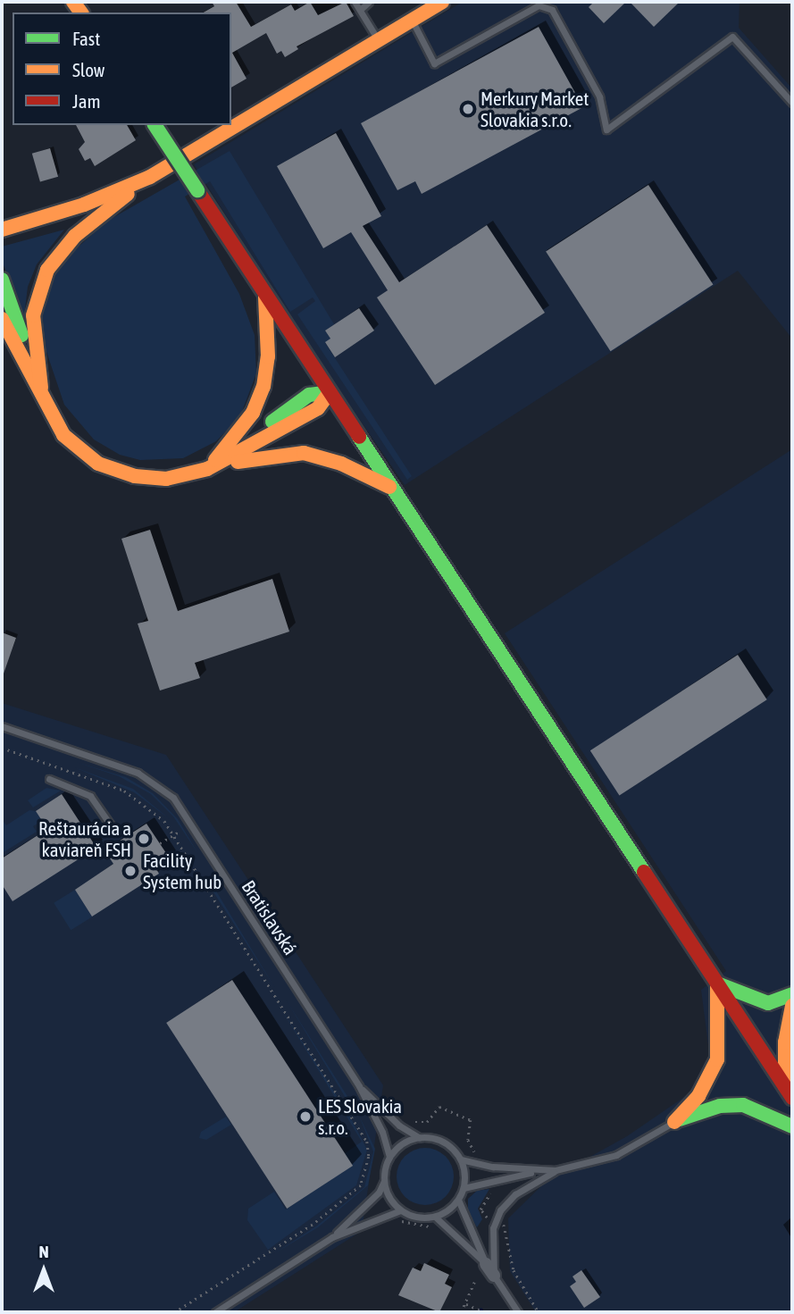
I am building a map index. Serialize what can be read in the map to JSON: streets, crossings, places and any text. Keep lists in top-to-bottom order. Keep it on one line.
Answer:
{"streets":{"lane":["Bratislavská"]},"places":["Merkury Market Slovakia s.r.o.","Reštaurácia a kaviareň FSH","Facility System hub","LES Slovakia s.r.o."],"legend":["Fast","Slow","Jam"],"north":"top"}
